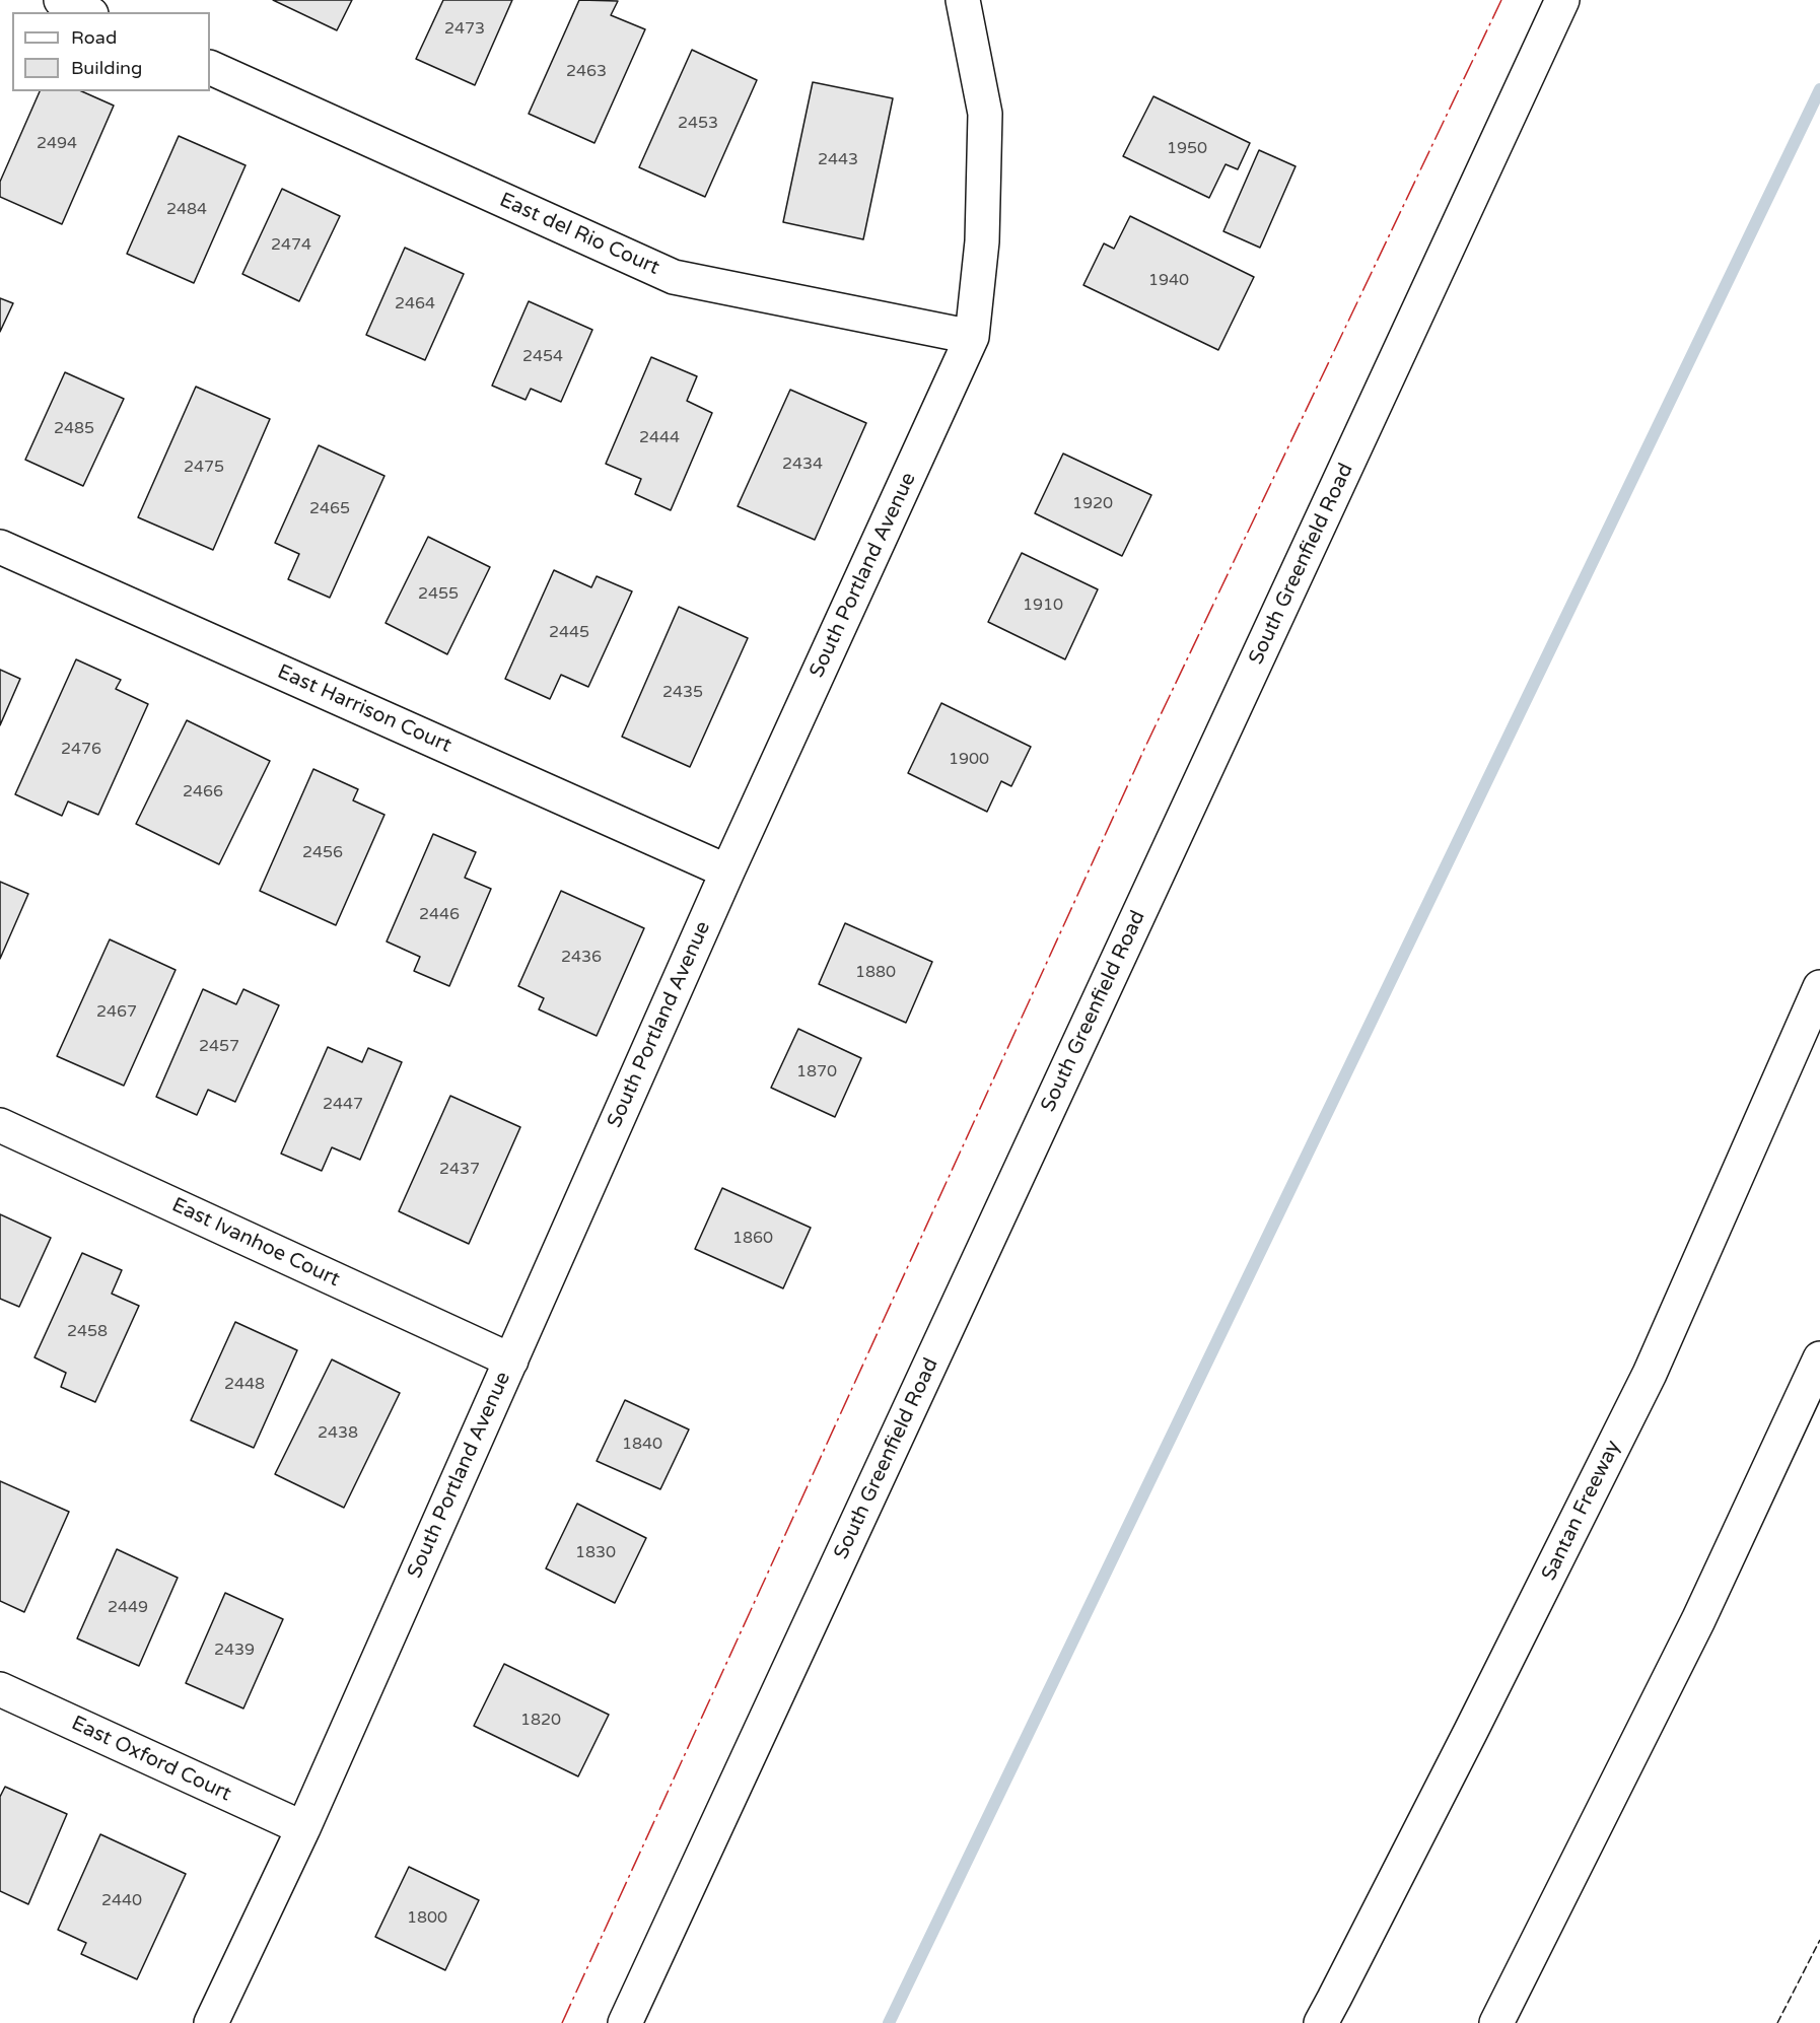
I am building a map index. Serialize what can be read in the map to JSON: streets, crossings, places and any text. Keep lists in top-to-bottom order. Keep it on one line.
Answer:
{"streets":{"main road":["East del Rio Court","South Greenfield Road","South Portland Avenue","East Harrison Court","East Ivanhoe Court","Santan Freeway","East Oxford Court"]},"crossings":[["East del Rio Court","South Portland Avenue"],["South Portland Avenue","East Harrison Court"],["South Portland Avenue","East Ivanhoe Court"],["South Portland Avenue","East Oxford Court"]],"house_numbers":["2473","2463","2453","2494","1950","2443","2484","2474","1940","2464","2454","2485","2444","2434","2475","1920","2465","2455","1910","2445","2435","2476","1900","2466","2456","2446","2436","1880","2467","2457","1870","2447","2437","1860","2458","2448","2438","1840","1830","2449","2439","1820","2440","1800"],"legend":["Road","Building"]}
